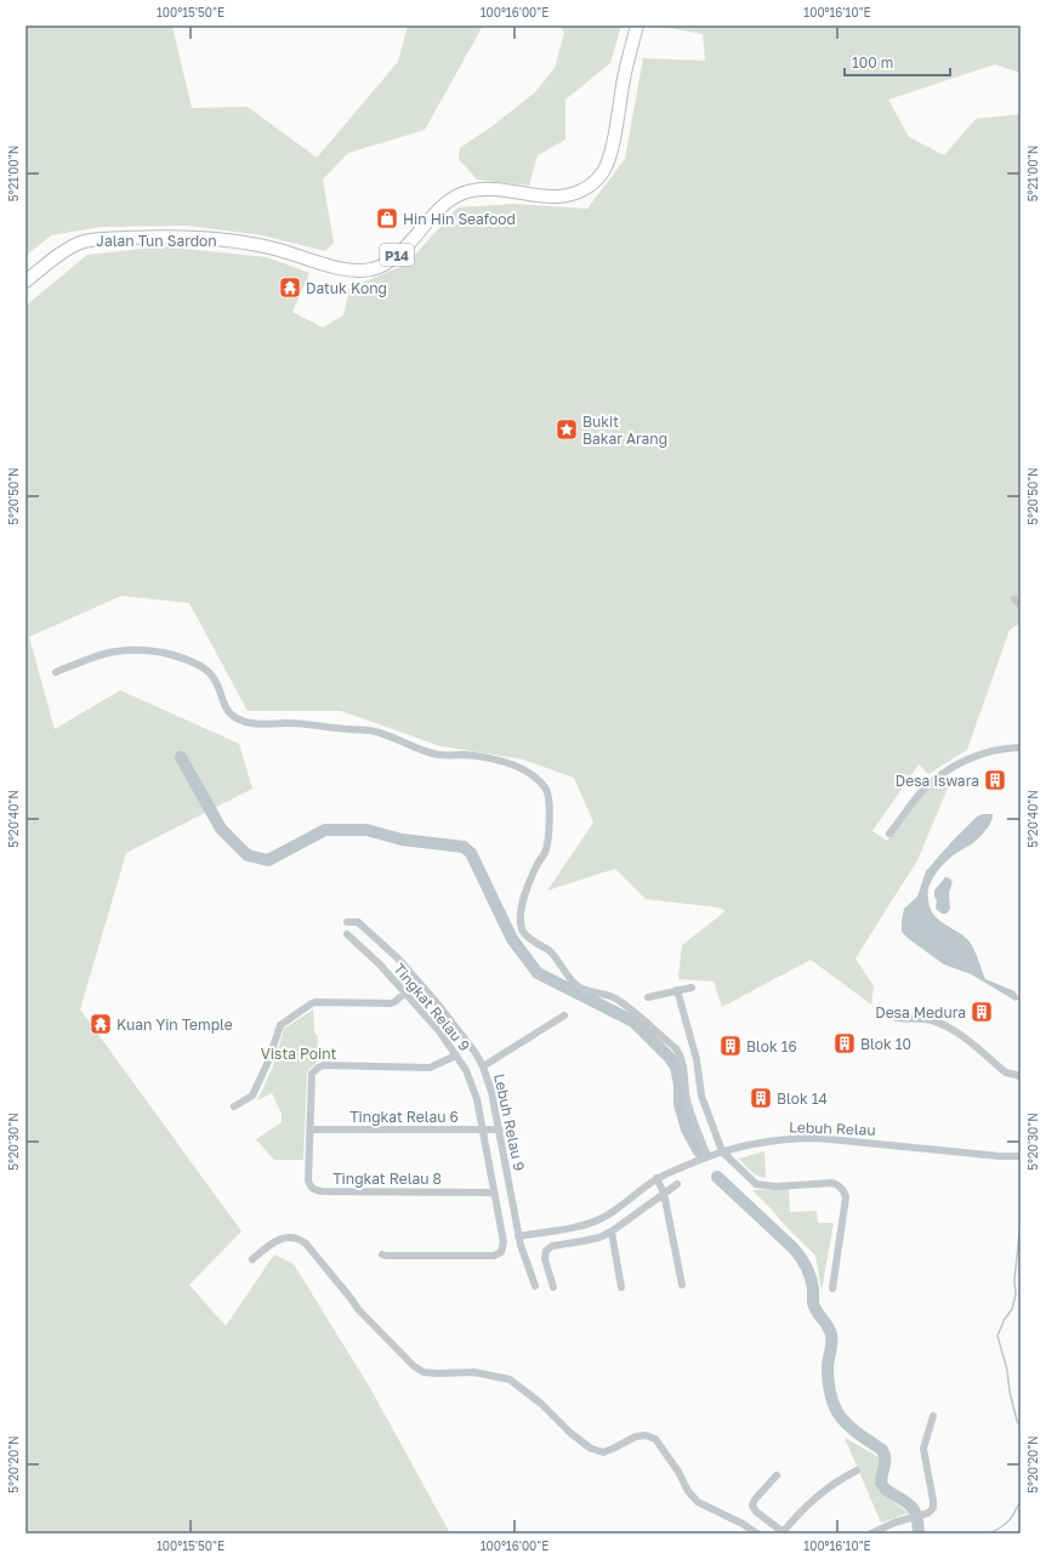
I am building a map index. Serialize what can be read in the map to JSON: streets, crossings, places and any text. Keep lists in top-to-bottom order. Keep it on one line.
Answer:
{"streets":{"main road":["Jalan Tun Sardon","P14"],"street":["Tingkat Relau 9","Tingkat Relau 6","Lebuh Relau 9","Lebuh Relau","Tingkat Relau 8"]},"crossings":[["Tingkat Relau 9","Tingkat Relau 6"],["Tingkat Relau 9","Tingkat Relau 8"],["Tingkat Relau 6","Lebuh Relau 9"],["Tingkat Relau 6","Tingkat Relau 8"],["Lebuh Relau 9","Lebuh Relau"]],"parks":["Vista Point"],"places":{"shop":["Hin Hin Seafood"],"temple":["Datuk Kong","Kuan Yin Temple"],"place":["Bukit Bakar Arang"],"building":["Desa Iswara","Desa Medura","Blok 10","Blok 16","Blok 14"]},"scale_bar":"100 m","coordinates":["100°15'50\"E","100°16'00\"E","100°16'10\"E","5°21'00\"N","5°20'50\"N","5°20'40\"N","5°20'30\"N","5°20'20\"N"]}
